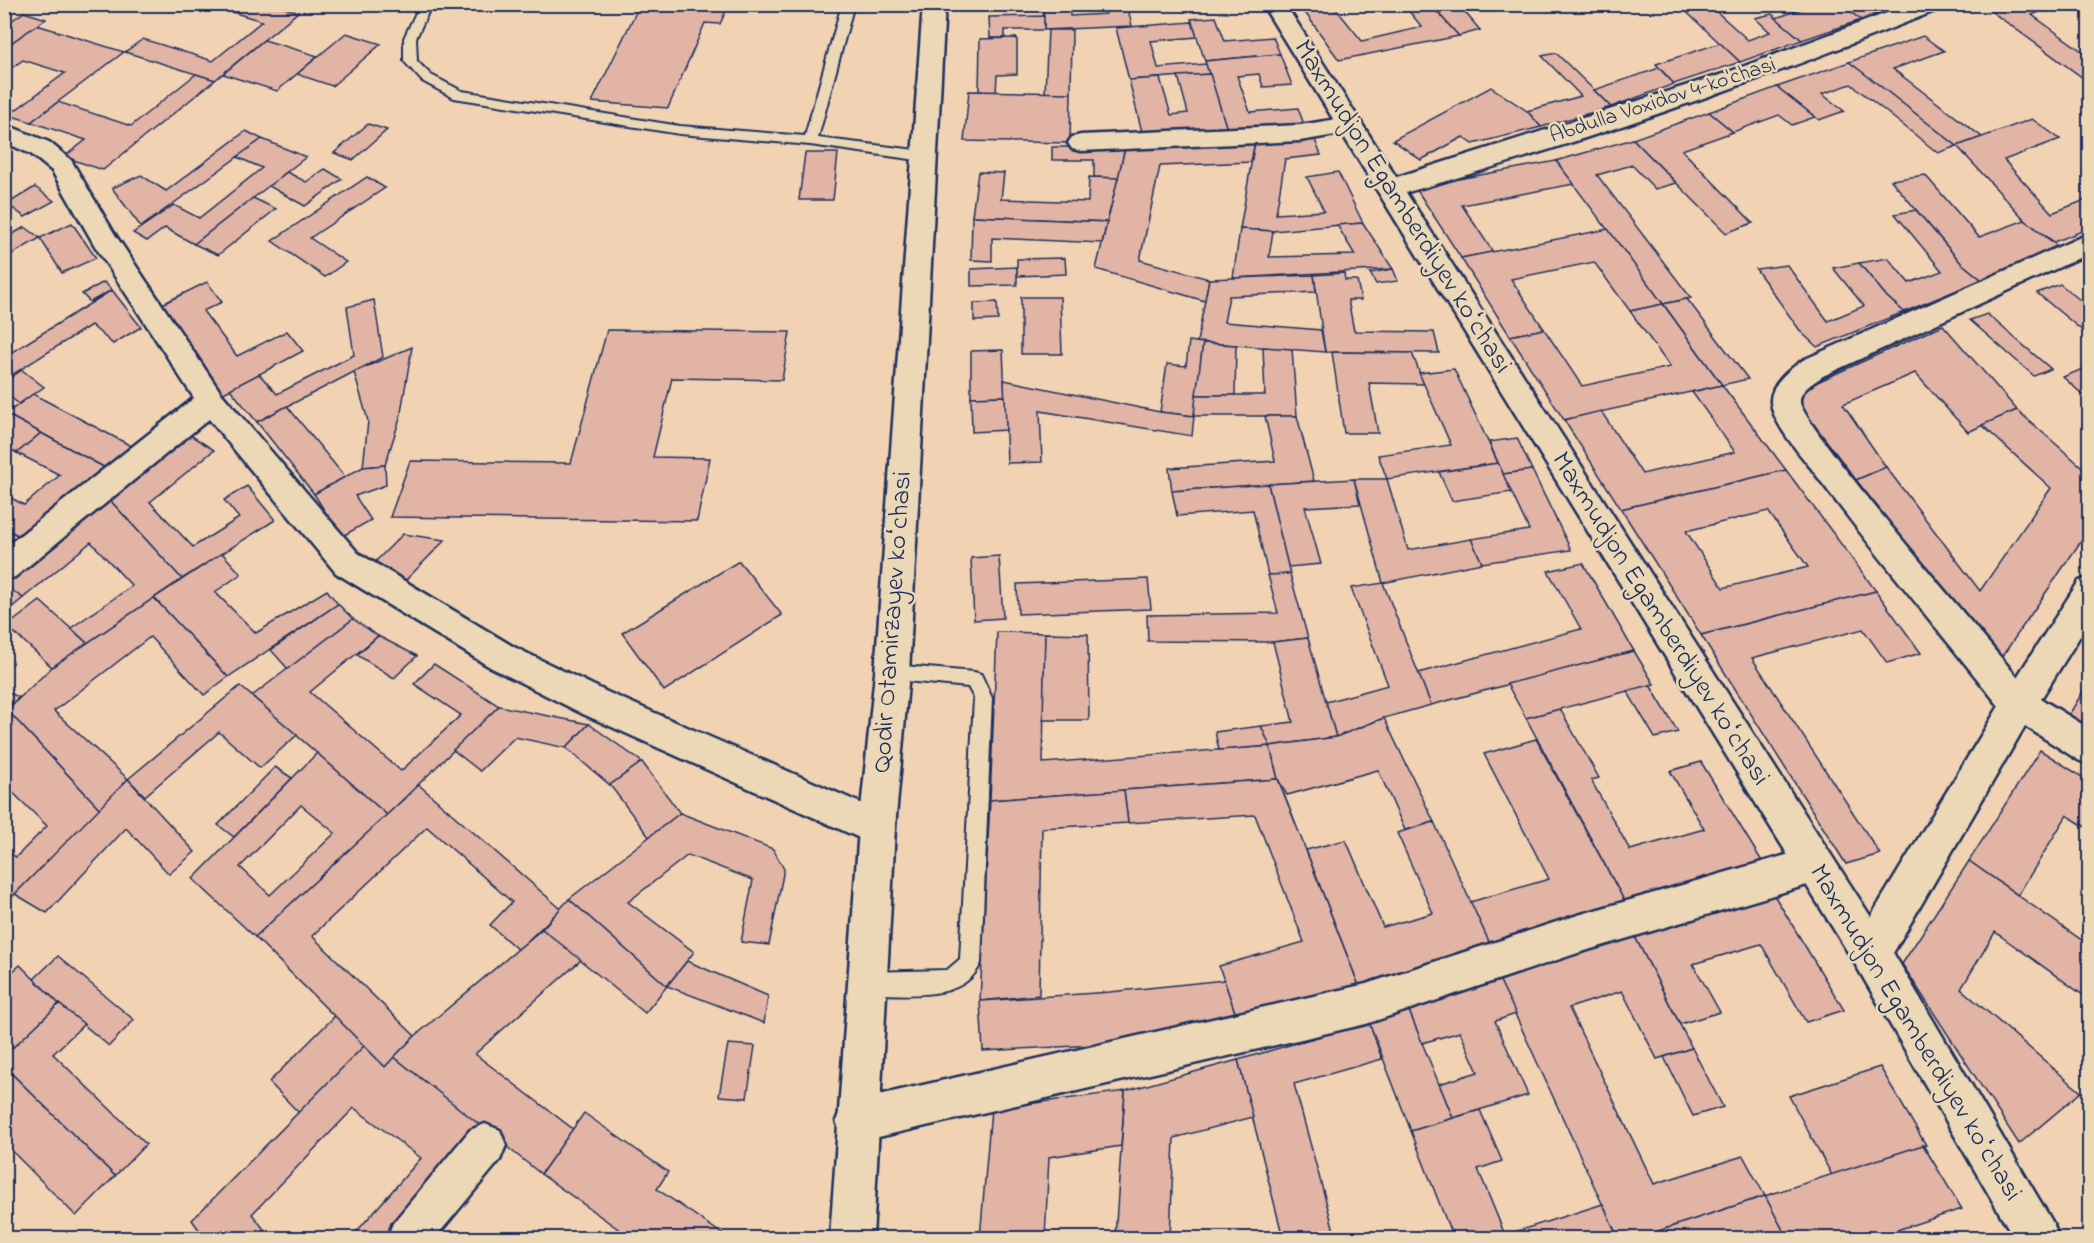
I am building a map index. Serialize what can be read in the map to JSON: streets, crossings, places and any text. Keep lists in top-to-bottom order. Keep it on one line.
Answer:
{"streets":{"street":["Abdulla Voxidov 4-ko'chasi","Maxmudjon Egamberdiyev koʻchasi","Qodir Otamirzayev koʻchasi"]},"crossings":[["Abdulla Voxidov 4-ko'chasi","Maxmudjon Egamberdiyev koʻchasi"]]}
